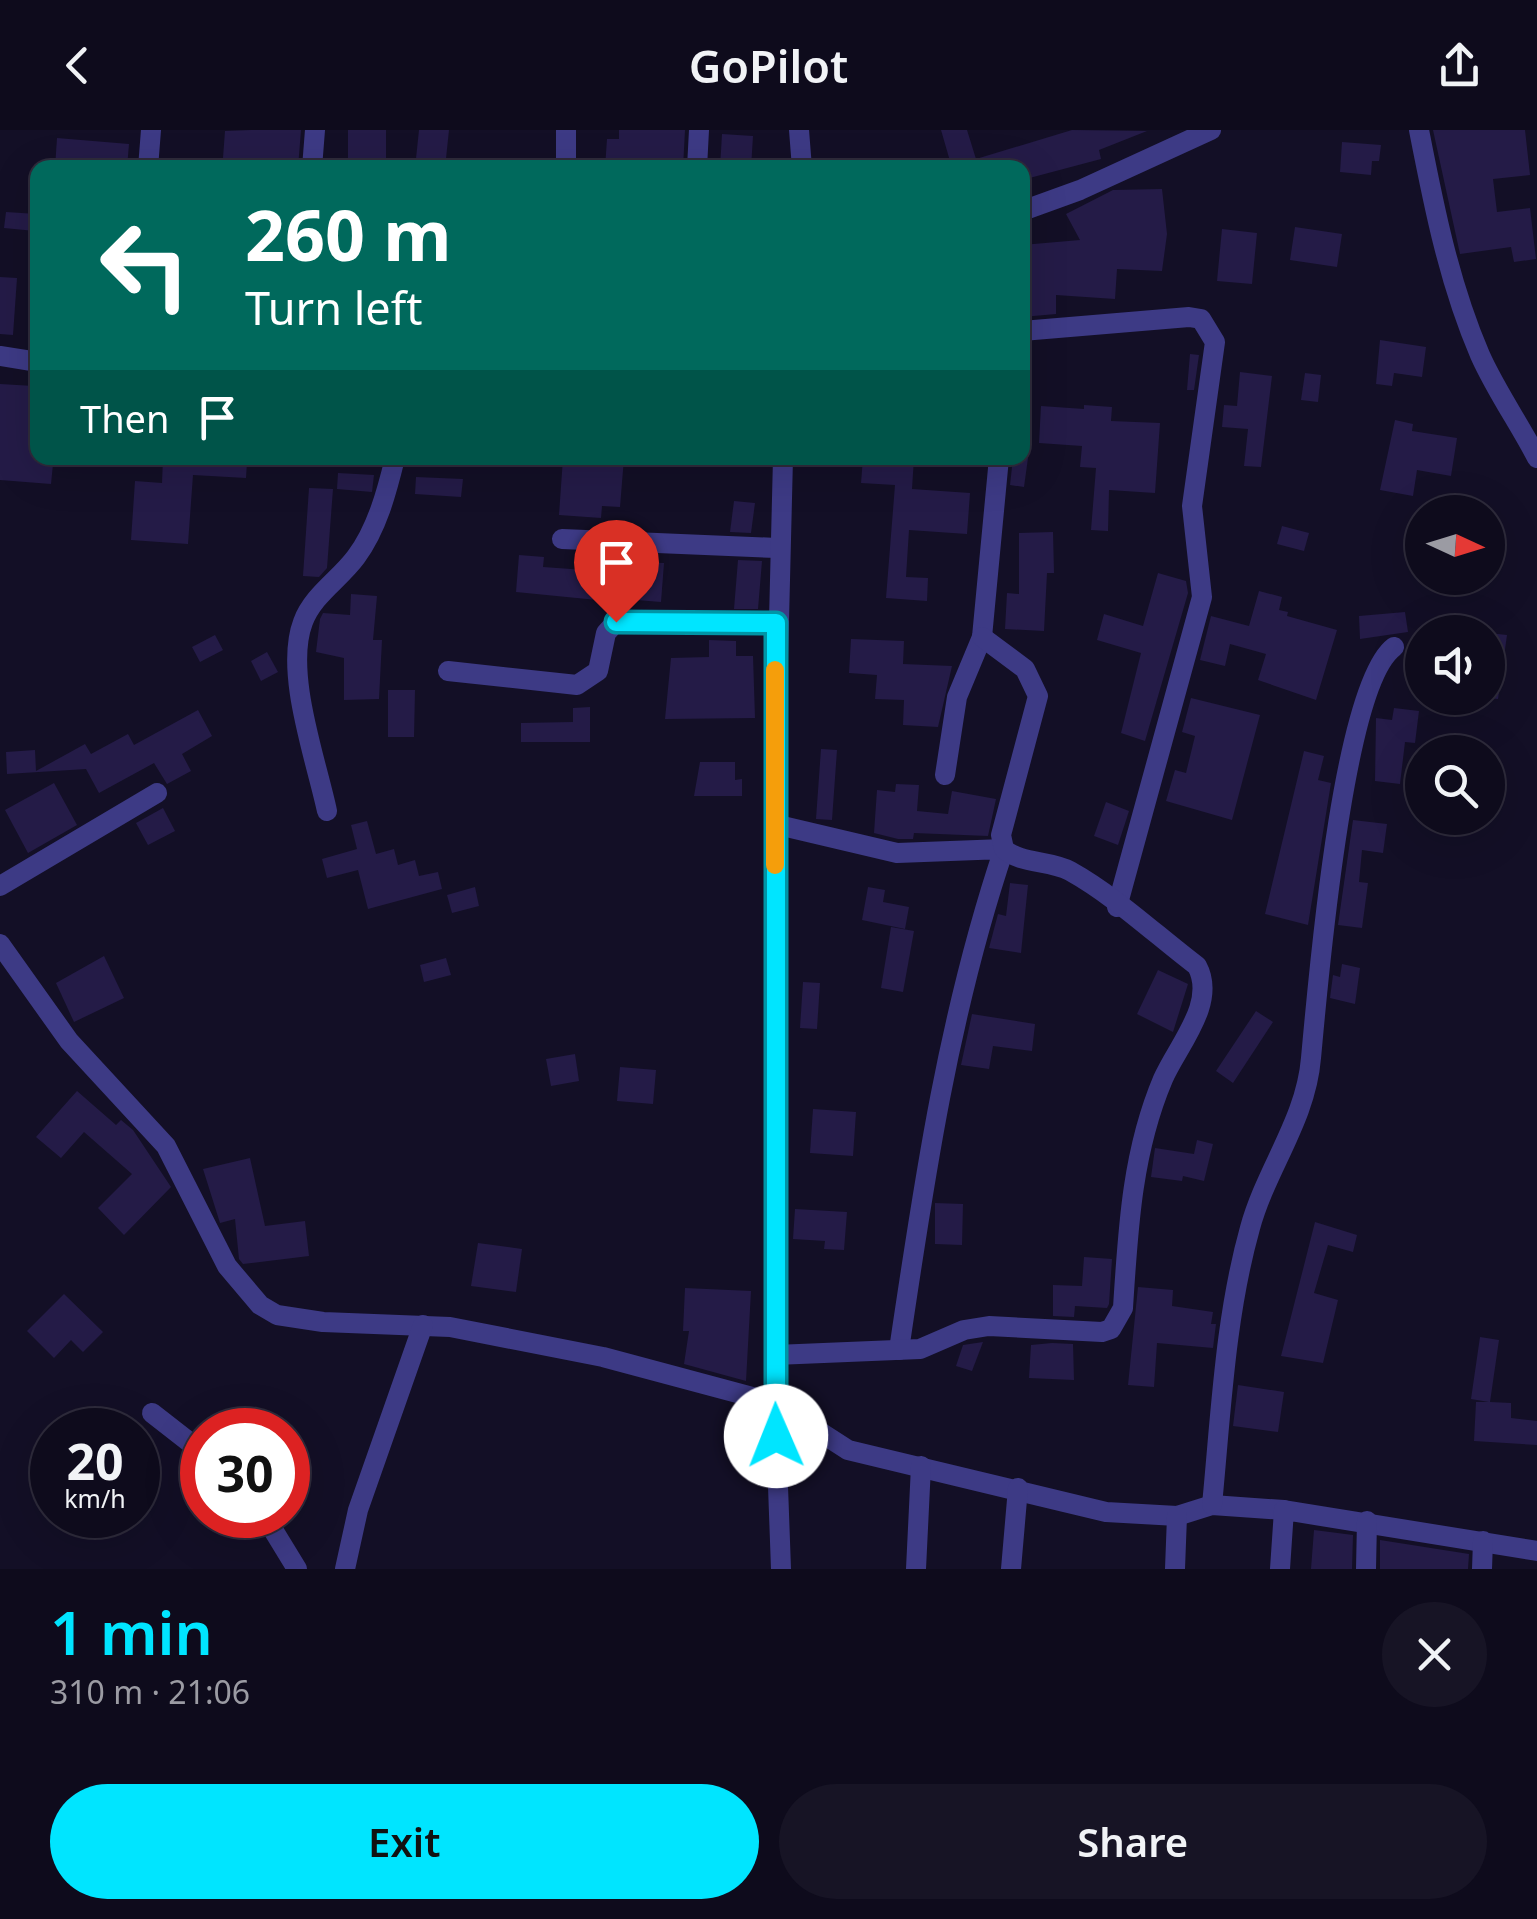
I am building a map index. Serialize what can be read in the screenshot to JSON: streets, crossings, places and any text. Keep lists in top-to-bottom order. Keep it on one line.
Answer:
{"north":"right","page":{"header":"GoPilot","turn":["260 m","Turn left"],"then":"Then","speed":"20 km/h","limit":"30","heading":["1 min","310 m · 21:06"],"buttons":["Exit","Share"]}}
